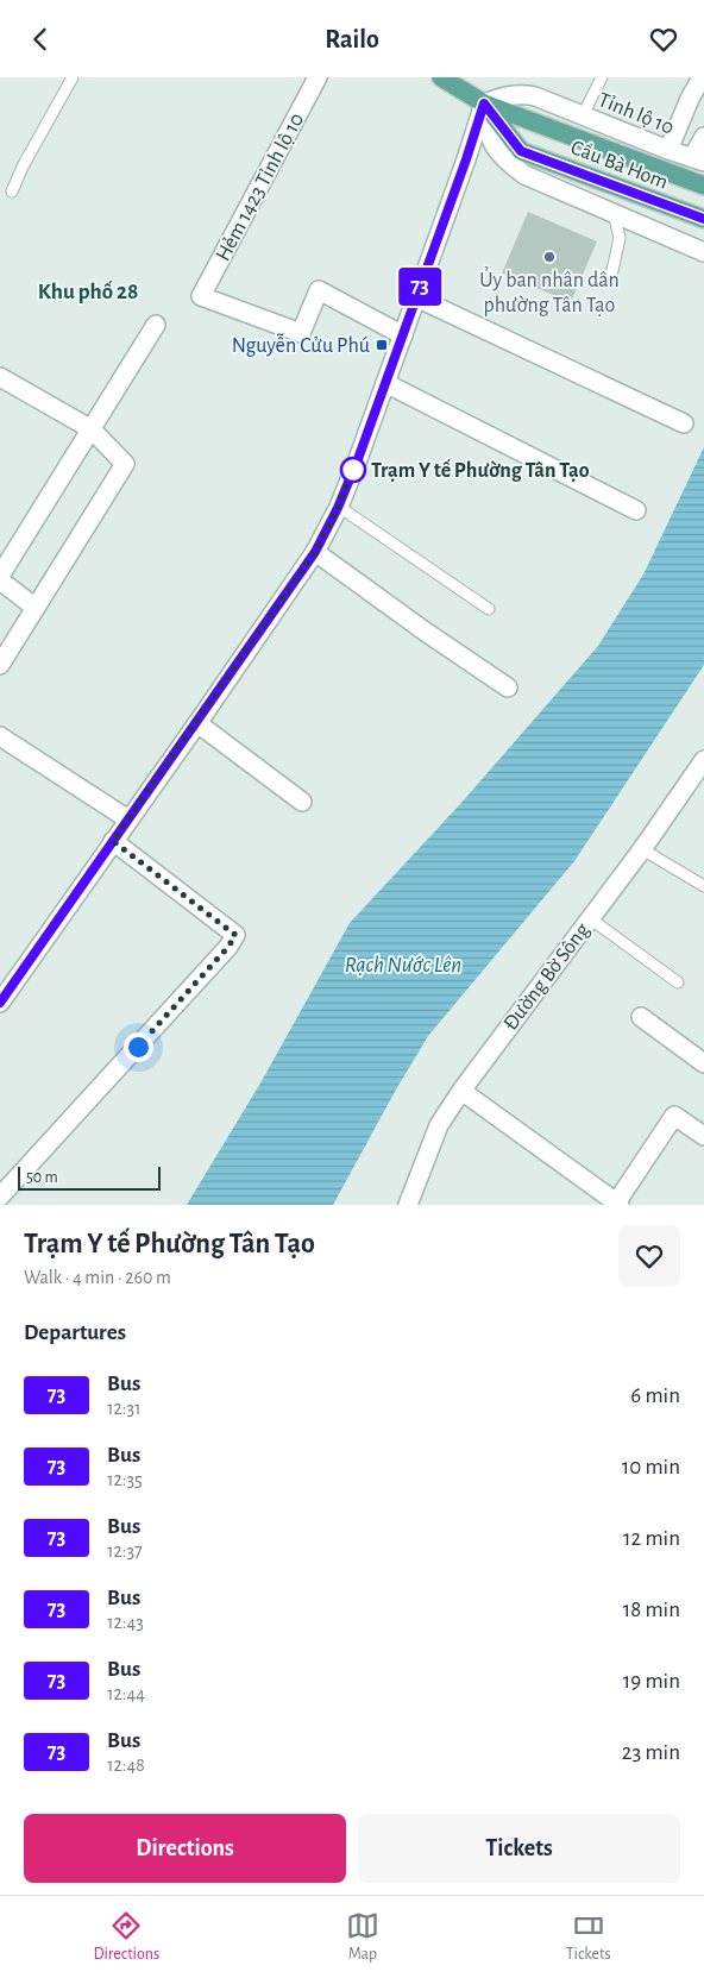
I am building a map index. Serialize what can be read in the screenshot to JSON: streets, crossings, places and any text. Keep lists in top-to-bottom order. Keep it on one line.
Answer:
{"streets":{"main road":["Cầu Bà Hom"],"street":["Tỉnh lộ 10","Hẻm 1423 Tỉnh lộ 10","Đường Bờ Sông"]},"crossings":[["Tỉnh lộ 10","Cầu Bà Hom"]],"districts":["Khu phố 28"],"water":["Rạch Nước Lên"],"places":{"other":["Ủy ban nhân dân phường Tân Tạo","Trạm Y tế Phường Tân Tạo"],"transit":["Nguyễn Cửu Phú"]},"lines":["bus line 73"],"scale_bar":"50 m","page":{"header":"Railo","on_map":"73","scale":"50 m","heading":[["Trạm Y tế Phường Tân Tạo","Walk · 4 min · 260 m"],"Departures"],"list":[{"mark":"73","name":"Bus","note":"12:31","value":"6 min"},{"mark":"73","name":"Bus","note":"12:35","value":"10 min"},{"mark":"73","name":"Bus","note":"12:37","value":"12 min"},{"mark":"73","name":"Bus","note":"12:43","value":"18 min"},{"mark":"73","name":"Bus","note":"12:44","value":"19 min"},{"mark":"73","name":"Bus","note":"12:48","value":"23 min"}],"buttons":["Directions","Tickets"],"tabs":["Directions","Map","Tickets"]}}
